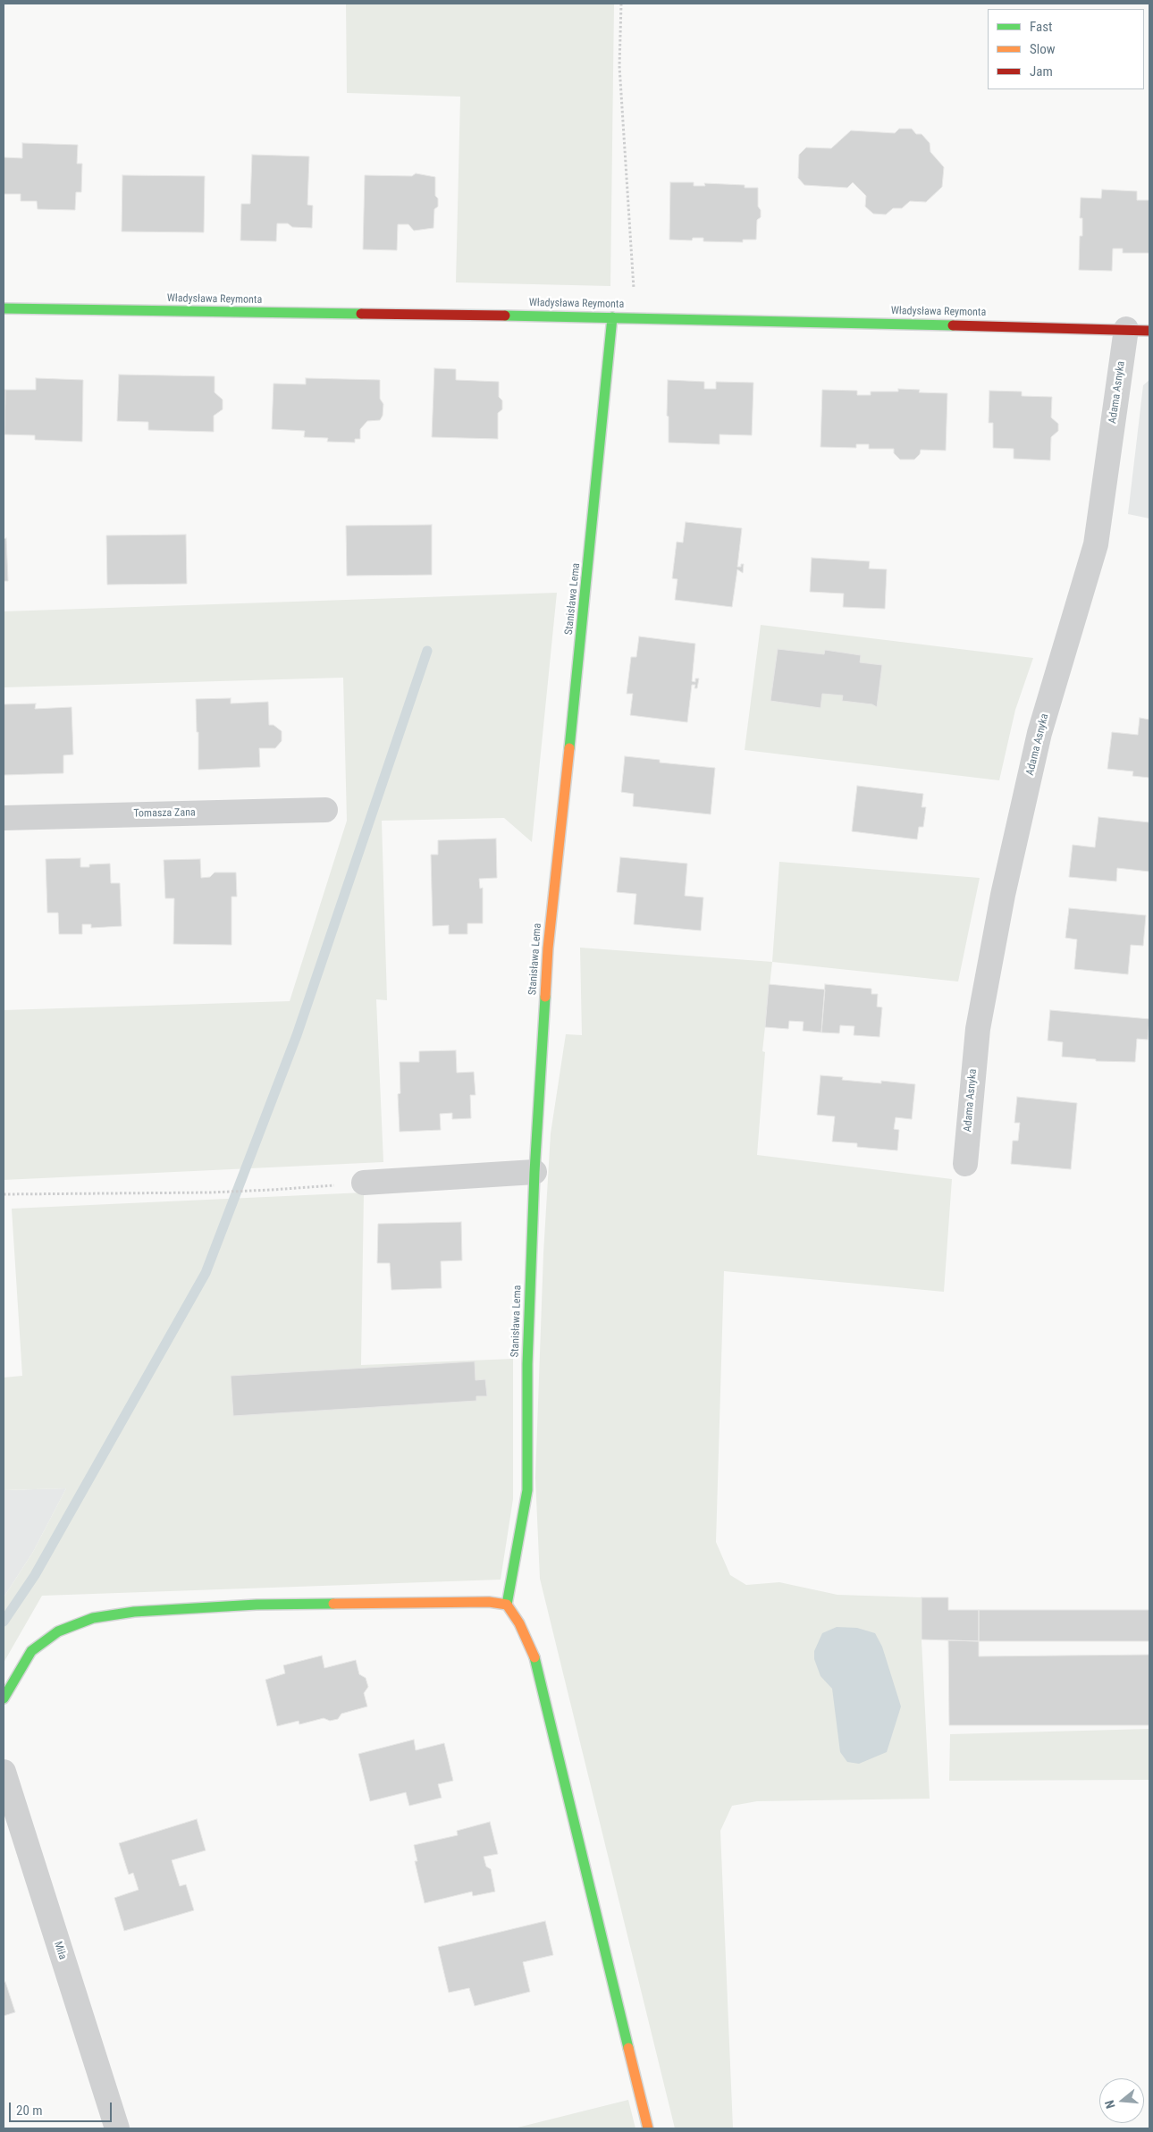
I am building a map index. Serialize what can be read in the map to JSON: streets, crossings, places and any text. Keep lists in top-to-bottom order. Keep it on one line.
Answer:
{"streets":{"street":["Władysława Reymonta","Adama Asnyka","Stanisława Lema","Tomasza Zana","Miła"]},"crossings":[["Władysława Reymonta","Adama Asnyka"],["Władysława Reymonta","Stanisława Lema"]],"legend":["Fast","Slow","Jam"],"scale_bar":"20 m","north":"left"}
